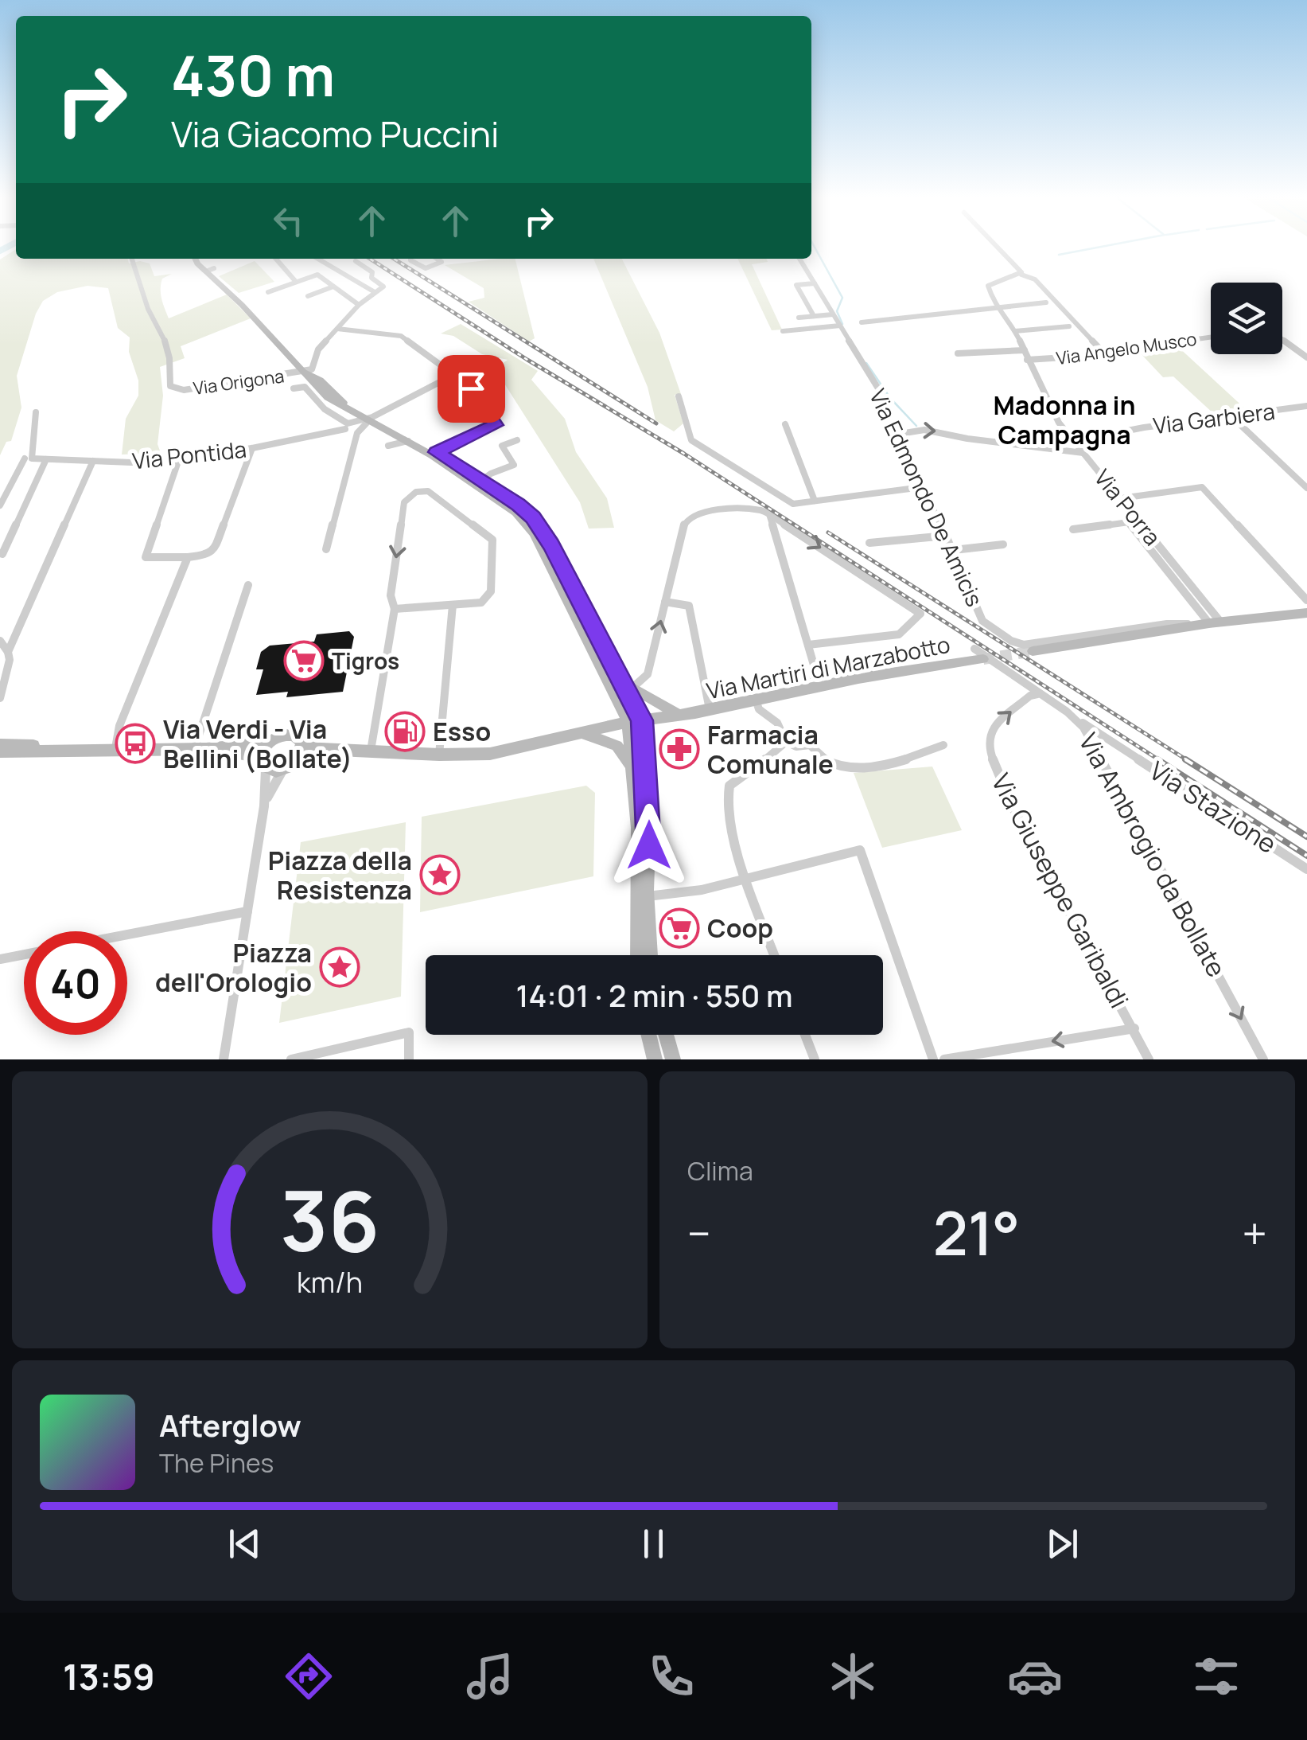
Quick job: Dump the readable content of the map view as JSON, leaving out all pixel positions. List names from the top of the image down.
{
  "streets": {
    "street": [
      "Via Angelo Musco",
      "Via Origona",
      "Via Garbiera",
      "Via Pontida",
      "Via Edmondo De Amicis",
      "Via Porra",
      "Via Martiri di Marzabotto",
      "Via Stazione",
      "Via Ambrogio da Bollate",
      "Via Giuseppe Garibaldi"
    ]
  },
  "crossings": [
    ["Via Angelo Musco", "Via Porra"],
    ["Via Garbiera", "Via Porra"],
    ["Via Martiri di Marzabotto", "Via Ambrogio da Bollate"],
    ["Via Stazione", "Via Ambrogio da Bollate"],
    ["Via Ambrogio da Bollate", "Via Giuseppe Garibaldi"]
  ],
  "one_way": ["Via Ambrogio da Bollate", "Via Giuseppe Garibaldi"],
  "districts": ["Madonna in Campagna"],
  "places": {
    "supermarket": ["Tigros", "Coop"],
    "fuel station": ["Esso"],
    "bus stop": ["Via Verdi - Via Bellini (Bollate)"],
    "pharmacy": ["Farmacia Comunale"],
    "place": ["Piazza della Resistenza", "Piazza dell'Orologio"]
  },
  "page": {
    "turn": ["430 m", "Via Giacomo Puccini"],
    "limit": "40",
    "trip": "14:01 · 2 min · 550 m",
    "tile": "Clima",
    "heat": ["−", "21°", "+"],
    "song": ["Afterglow", "The Pines"],
    "tabs": "13:59",
    "gauge": ["36", "km/h"]
  }
}
